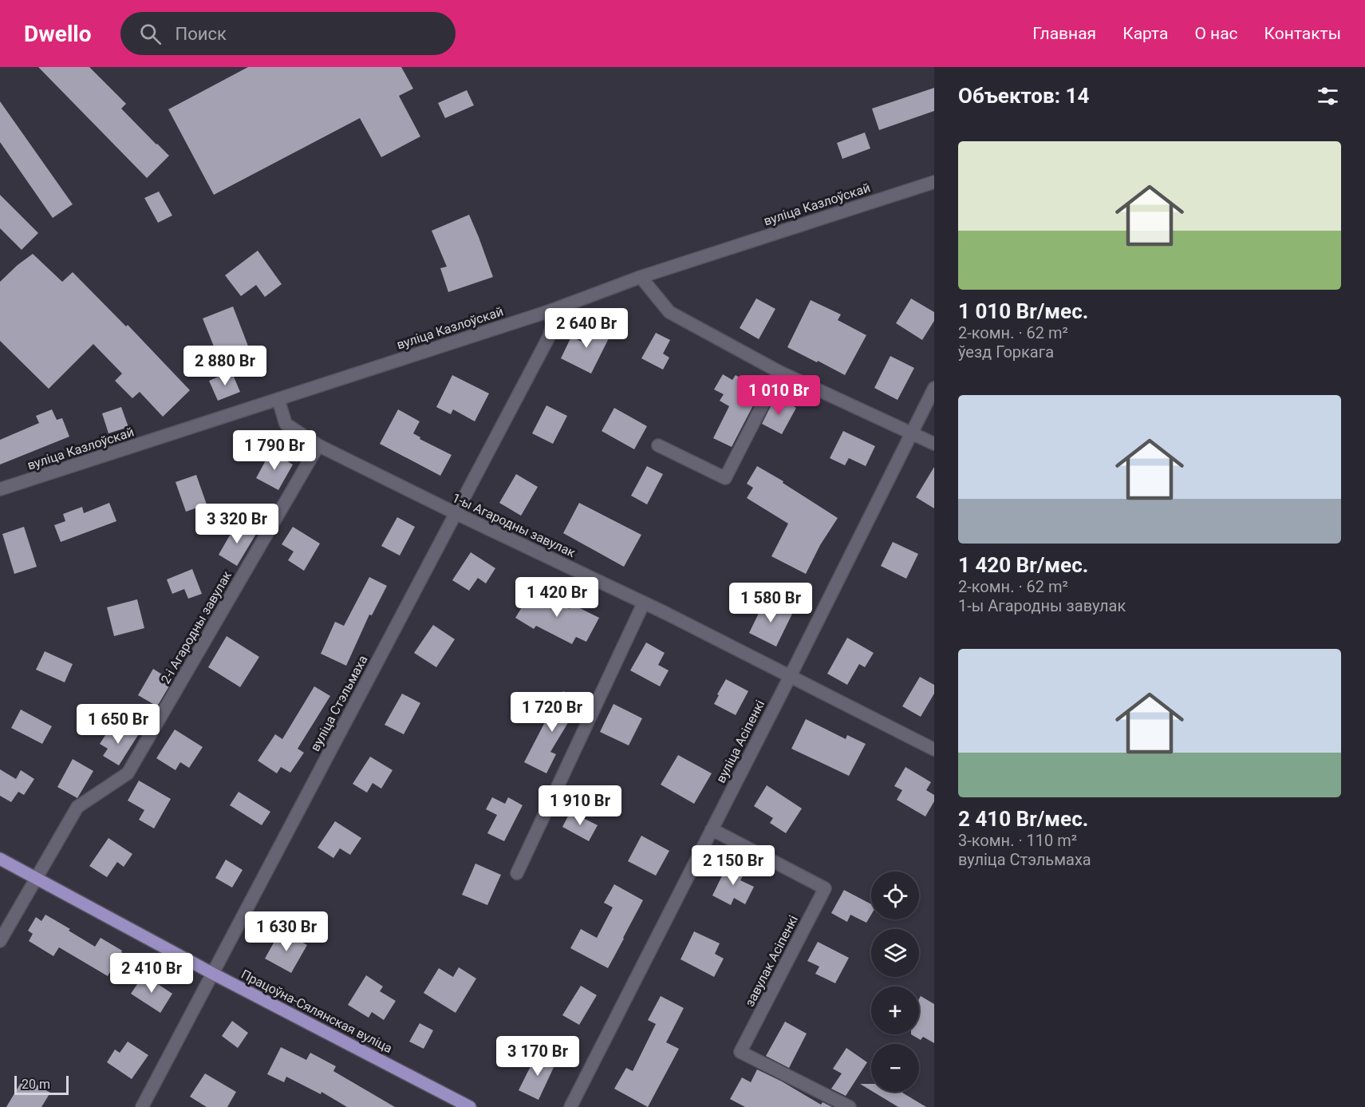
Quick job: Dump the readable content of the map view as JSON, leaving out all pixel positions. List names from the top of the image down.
{
  "streets": {
    "main road": ["Працоўна-Сялянская вуліца"],
    "street": [
      "вуліца Казлоўскай",
      "1-ы Агародны завулак",
      "2-і Агародны завулак",
      "вуліца Стэльмаха",
      "вуліца Асіпенкі",
      "завулак Асіпенкі"
    ]
  },
  "crossings": [
    ["вуліца Казлоўскай", "1-ы Агародны завулак"],
    ["вуліца Казлоўскай", "вуліца Стэльмаха"],
    ["1-ы Агародны завулак", "2-і Агародны завулак"],
    ["1-ы Агародны завулак", "вуліца Стэльмаха"],
    ["1-ы Агародны завулак", "вуліца Асіпенкі"],
    ["2-і Агародны завулак", "Працоўна-Сялянская вуліца"],
    ["вуліца Стэльмаха", "Працоўна-Сялянская вуліца"],
    ["вуліца Асіпенкі", "завулак Асіпенкі"]
  ],
  "scale_bar": "20 m",
  "page": {
    "header": "Dwello",
    "search": "Поиск",
    "nav": [
      "Главная",
      "Карта",
      "О нас",
      "Контакты"
    ],
    "heading": "Объектов: 14",
    "list": [
      {
        "name": "1 010 Br/мес.",
        "note": "2-комн. · 62 m² · ўезд Горкага"
      },
      {
        "name": "1 420 Br/мес.",
        "note": "2-комн. · 62 m² · 1-ы Агародны завулак"
      },
      {
        "name": "2 410 Br/мес.",
        "note": "3-комн. · 110 m² · вуліца Стэльмаха"
      }
    ],
    "price": [
      "2 640 Br",
      "2 880 Br",
      "1 010 Br",
      "1 790 Br",
      "3 320 Br",
      "1 420 Br",
      "1 580 Br",
      "1 720 Br",
      "1 650 Br",
      "1 910 Br",
      "2 150 Br",
      "1 630 Br",
      "2 410 Br",
      "3 170 Br"
    ],
    "map_buttons": ["+", "−"],
    "scale": "20 m"
  }
}
